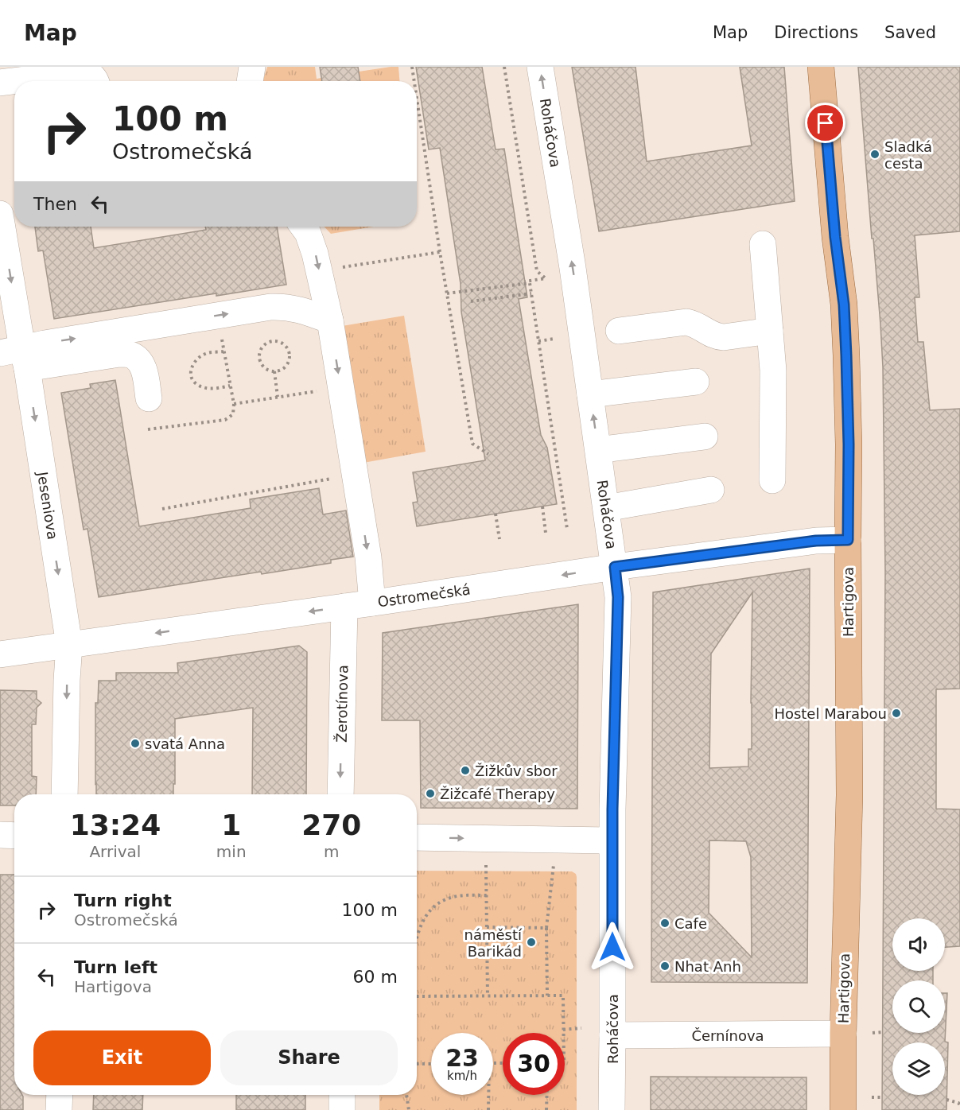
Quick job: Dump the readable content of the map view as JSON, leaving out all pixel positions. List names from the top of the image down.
{
  "streets": {
    "main road": ["Hartigova"],
    "street": [
      "Roháčova",
      "Jeseniova",
      "Ostromečská",
      "Žerotínova",
      "Černínova"
    ]
  },
  "crossings": [
    ["Roháčova", "Ostromečská"],
    ["Roháčova", "Černínova"],
    ["Jeseniova", "Ostromečská"],
    ["Ostromečská", "Hartigova"],
    ["Ostromečská", "Žerotínova"],
    ["Hartigova", "Černínova"]
  ],
  "one_way": ["Jeseniova", "Ostromečská", "Žerotínova"],
  "places": [
    "Sladká cesta",
    "Hostel Marabou",
    "svatá Anna",
    "Žižkův sbor",
    "Žižcafé Therapy",
    "Cafe",
    "náměstí Barikád",
    "Nhat Anh"
  ],
  "page": {
    "header": "Map",
    "nav": ["Map", "Directions", "Saved"],
    "turn": ["100 m", "Ostromečská"],
    "then": "Then",
    "eta": [
      "13:24",
      "Arrival",
      "1",
      "min",
      "270",
      "m"
    ],
    "list": [
      {
        "name": "Turn right",
        "note": "Ostromečská",
        "value": "100 m"
      },
      {
        "name": "Turn left",
        "note": "Hartigova",
        "value": "60 m"
      }
    ],
    "buttons": ["Exit", "Share"],
    "speed": "23 km/h",
    "limit": "30"
  }
}
